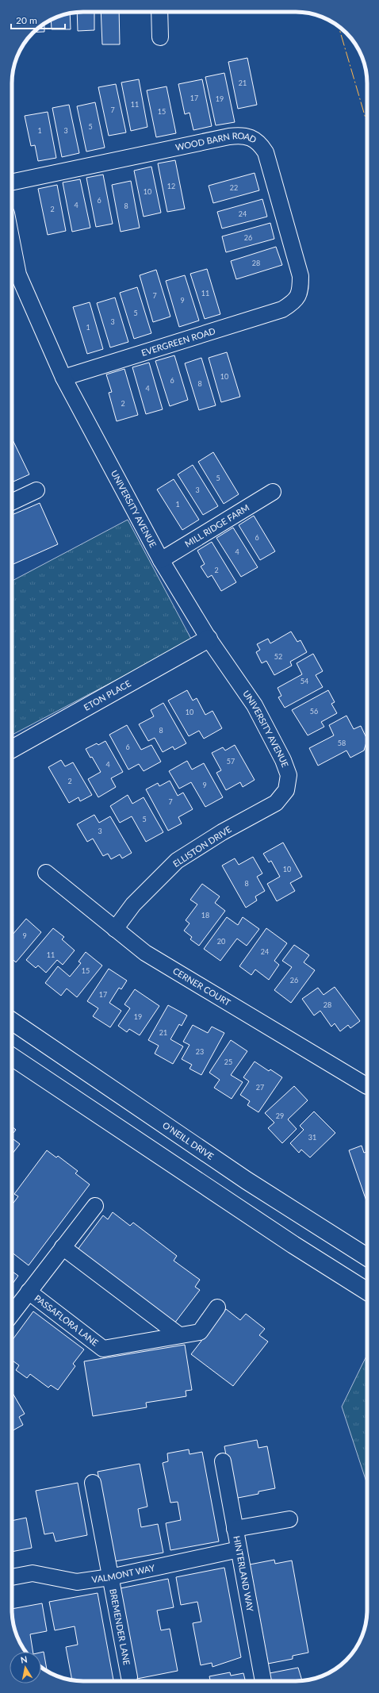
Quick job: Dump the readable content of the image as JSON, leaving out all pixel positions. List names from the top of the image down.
{
  "streets": {
    "main road": ["ETON PLACE", "O'NEILL DRIVE"],
    "street": [
      "WOOD BARN ROAD",
      "EVERGREEN ROAD",
      "UNIVERSITY AVENUE",
      "MILL RIDGE FARM",
      "ELLISTON DRIVE",
      "CERNER COURT",
      "PASSAFLORA LANE",
      "VALMONT WAY",
      "HINTERLAND WAY",
      "BREMENDER LANE"
    ]
  },
  "crossings": [
    ["WOOD BARN ROAD", "EVERGREEN ROAD"],
    ["EVERGREEN ROAD", "UNIVERSITY AVENUE"],
    ["UNIVERSITY AVENUE", "MILL RIDGE FARM"],
    ["UNIVERSITY AVENUE", "ETON PLACE"],
    ["UNIVERSITY AVENUE", "ELLISTON DRIVE"],
    ["ELLISTON DRIVE", "CERNER COURT"],
    ["VALMONT WAY", "HINTERLAND WAY"],
    ["VALMONT WAY", "BREMENDER LANE"]
  ],
  "house_numbers": [
    "21",
    "17",
    "19",
    "11",
    "7",
    "15",
    "5",
    "1",
    "3",
    "12",
    "22",
    "10",
    "6",
    "4",
    "8",
    "2",
    "24",
    "26",
    "28",
    "11",
    "7",
    "9",
    "5",
    "3",
    "1",
    "10",
    "6",
    "8",
    "4",
    "2",
    "5",
    "3",
    "1",
    "6",
    "4",
    "2",
    "52",
    "54",
    "56",
    "10",
    "8",
    "58",
    "6",
    "57",
    "4",
    "2",
    "9",
    "7",
    "5",
    "3",
    "10",
    "8",
    "18",
    "9",
    "20",
    "24",
    "11",
    "15",
    "26",
    "17",
    "28",
    "19",
    "21",
    "23",
    "25",
    "27",
    "29",
    "31"
  ],
  "scale_bar": "20 m",
  "north": "top"
}
